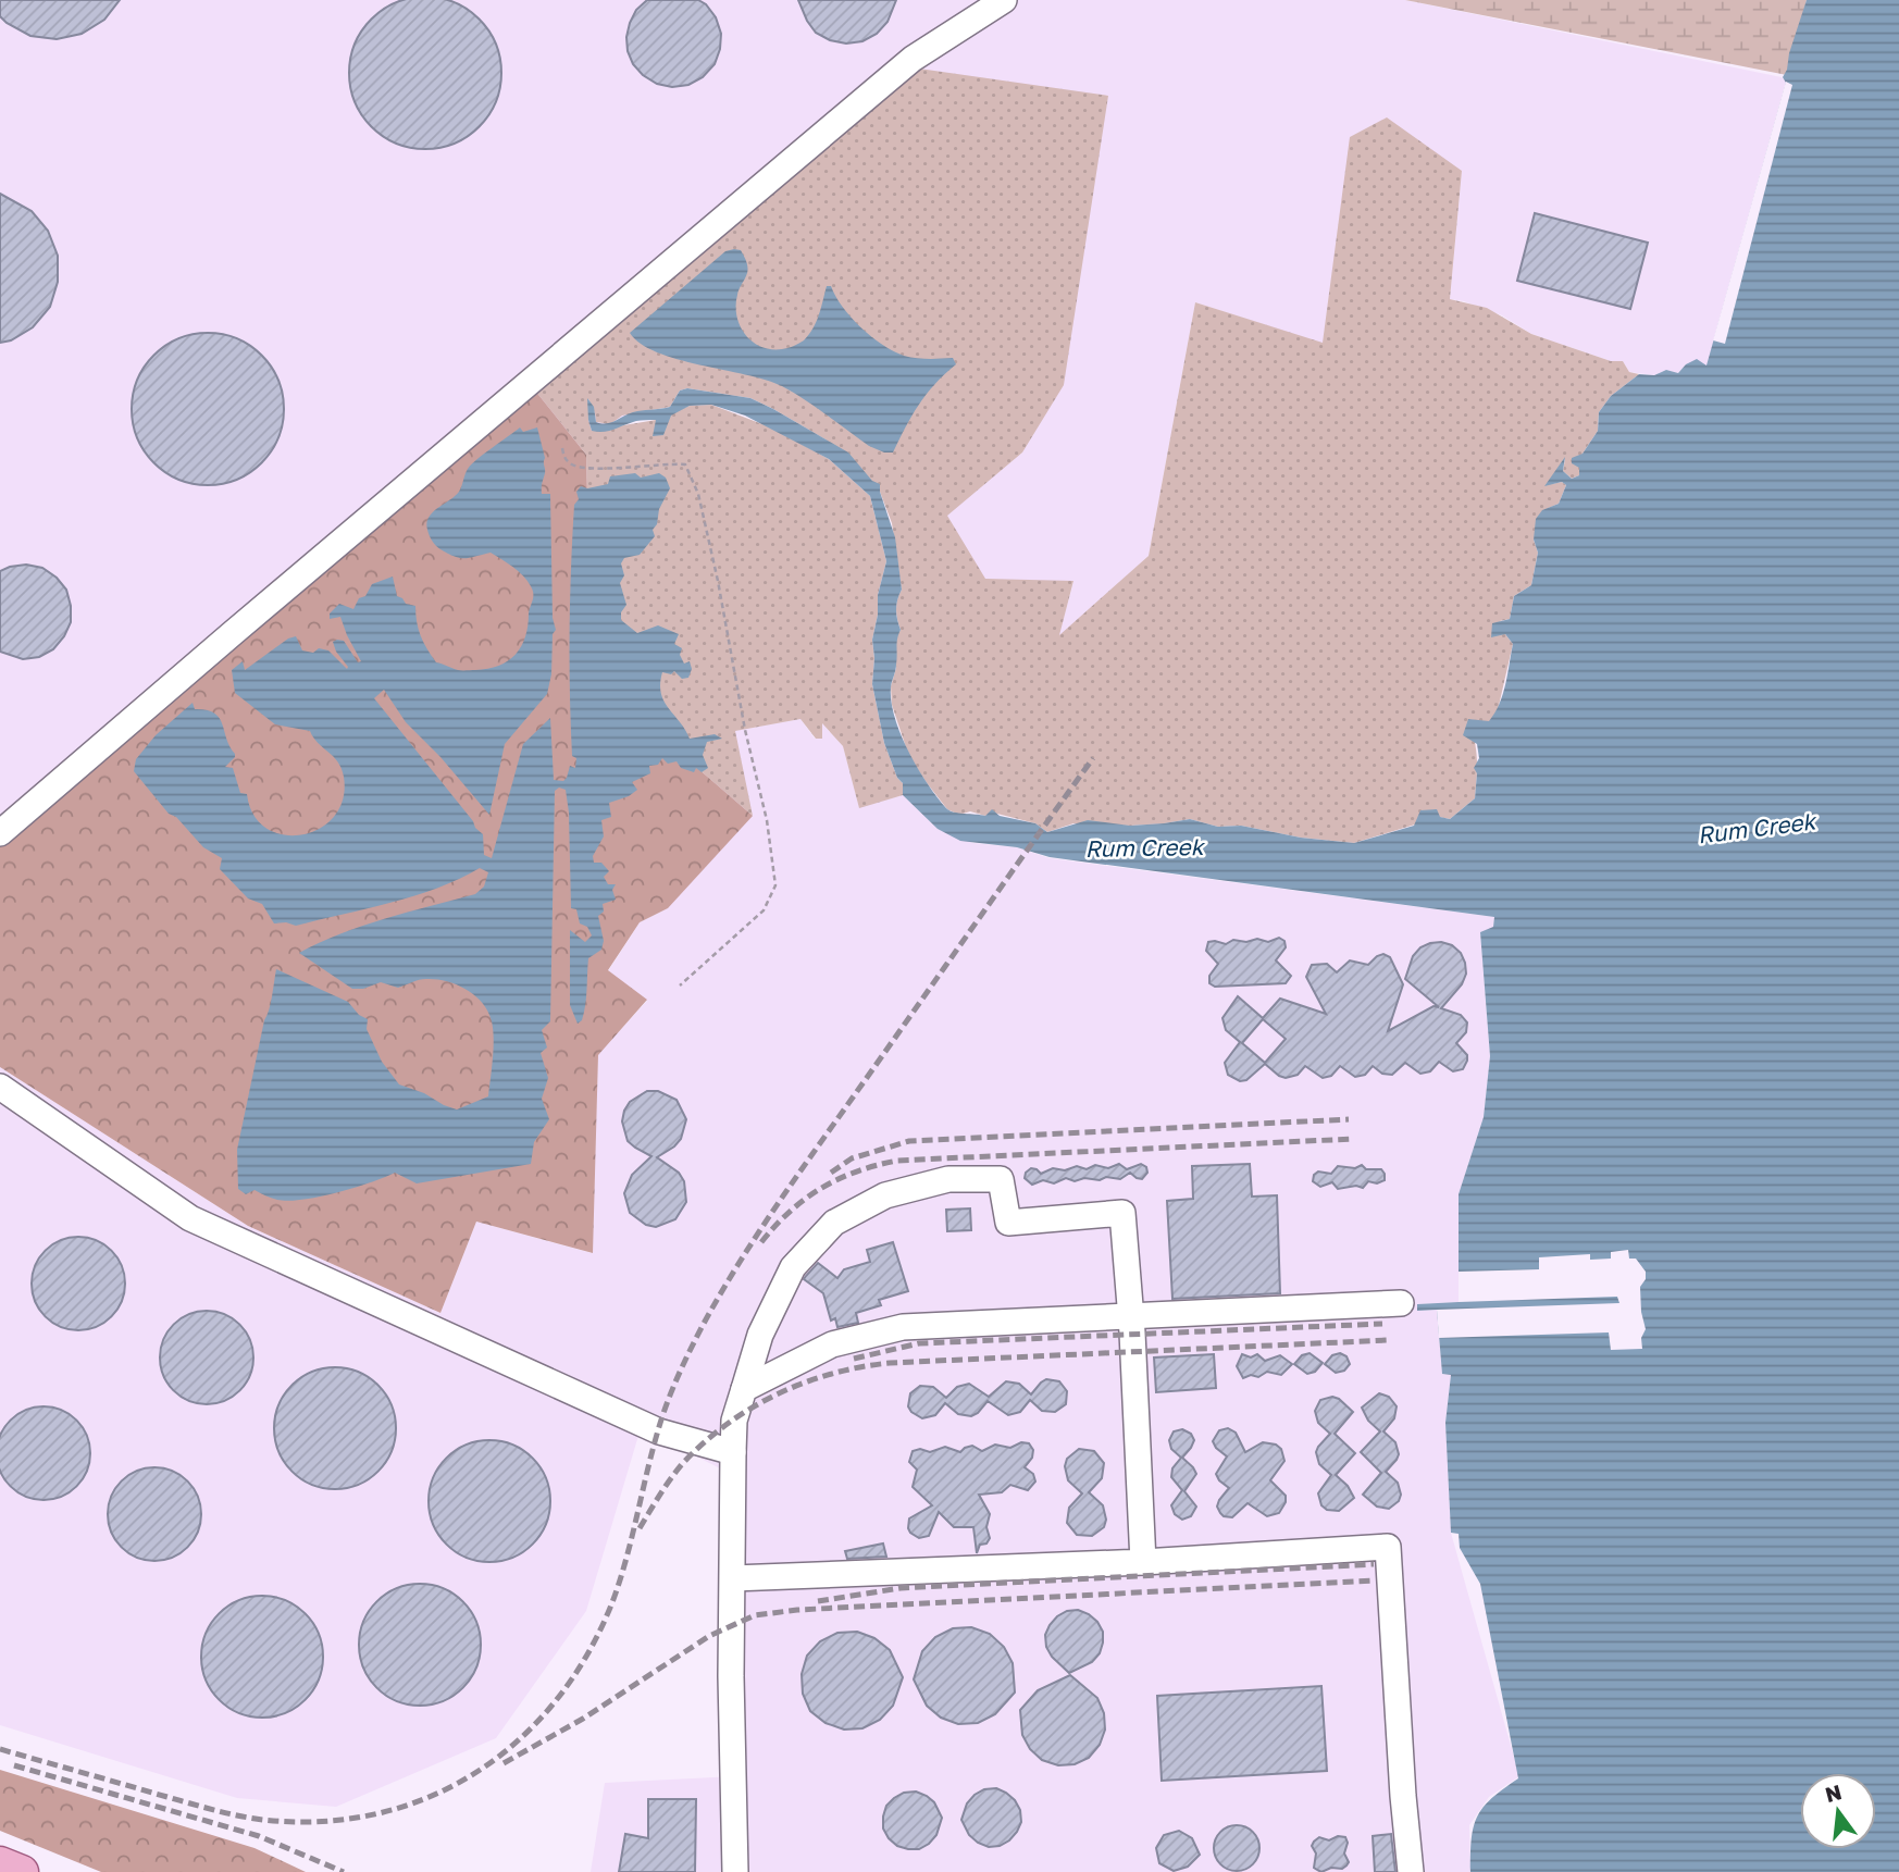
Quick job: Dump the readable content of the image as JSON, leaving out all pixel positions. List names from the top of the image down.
{
  "water": ["Rum Creek"],
  "north": "top"
}
